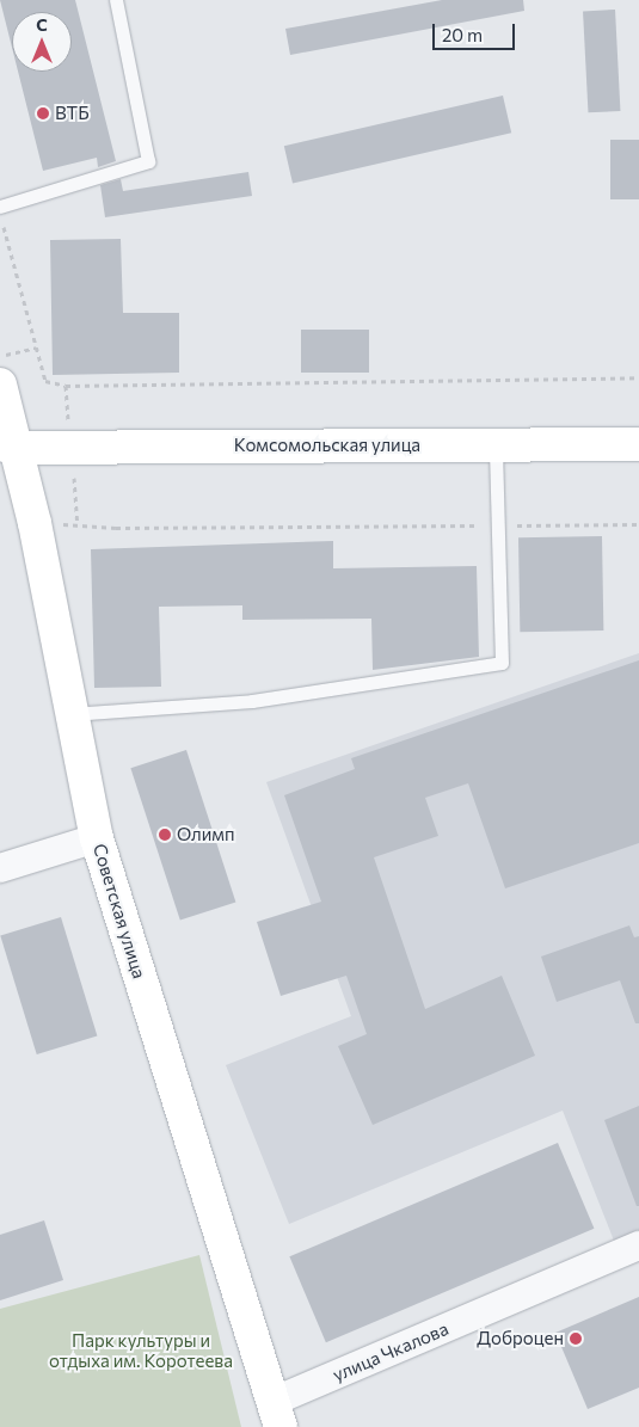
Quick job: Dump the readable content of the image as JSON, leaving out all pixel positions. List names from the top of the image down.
{
  "streets": {
    "main road": ["Комсомольская улица", "Советская улица"],
    "street": ["улица Чкалова"]
  },
  "crossings": [
    ["Комсомольская улица", "Советская улица"],
    ["Советская улица", "улица Чкалова"]
  ],
  "parks": ["Парк культуры и отдыха им. Коротеева"],
  "places": ["ВТБ", "Олимп", "Доброцен"],
  "scale_bar": "20 m",
  "north": "top"
}
